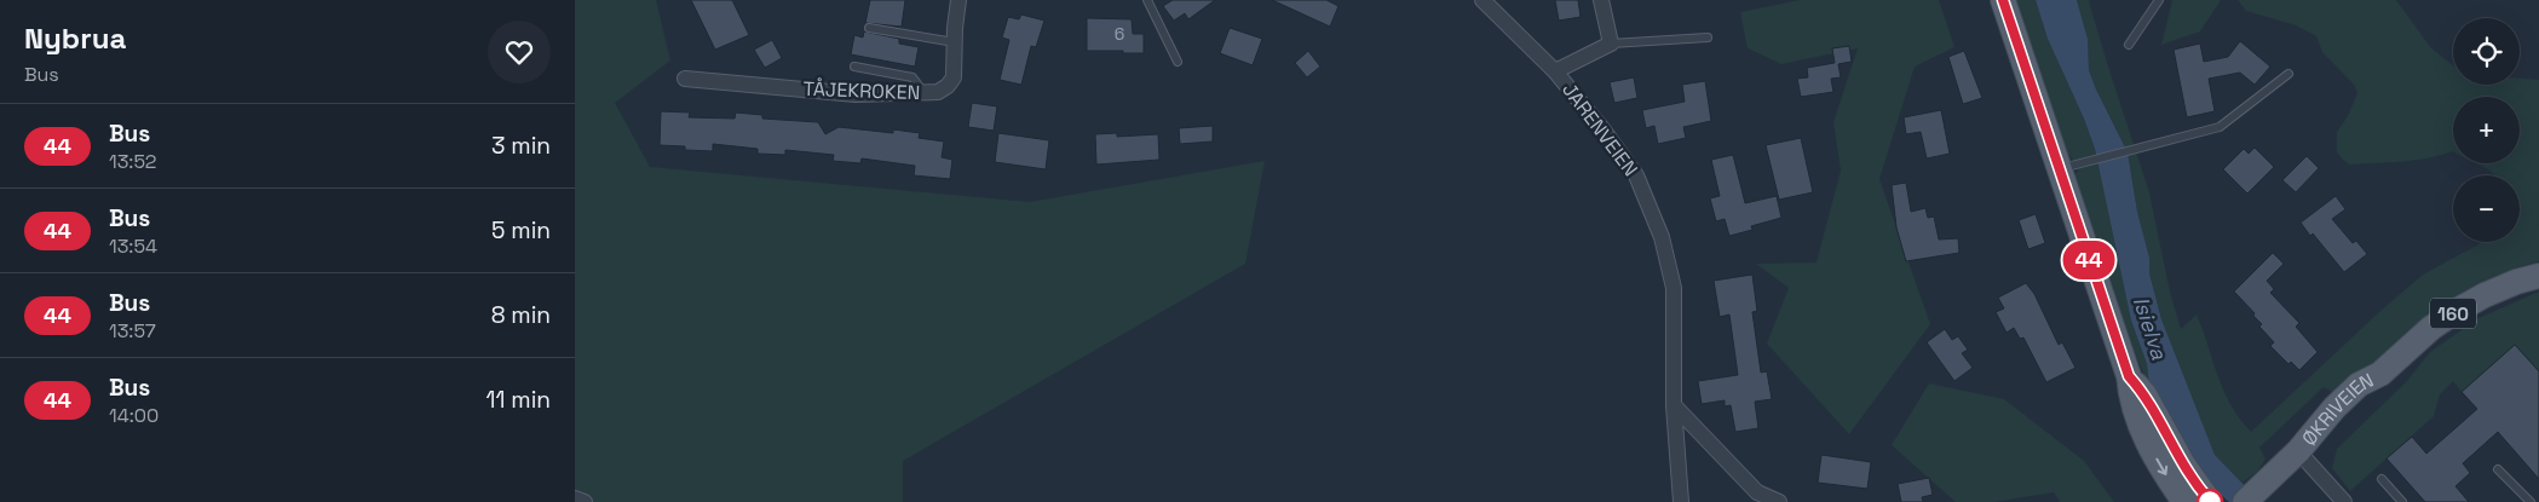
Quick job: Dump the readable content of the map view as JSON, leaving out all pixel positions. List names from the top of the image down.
{
  "streets": {
    "main road": ["160", "ØKRIVEIEN"],
    "street": ["TÅJEKROKEN", "JARENVEIEN"]
  },
  "water": ["Isielva"],
  "lines": ["bus line 44"],
  "house_numbers": ["6"],
  "page": {
    "heading": ["Nybrua", "Bus"],
    "on_map": "44",
    "map_buttons": ["+", "−"],
    "list": [
      {
        "mark": "44",
        "name": "Bus",
        "note": "13:52",
        "value": "3 min"
      },
      {
        "mark": "44",
        "name": "Bus",
        "note": "13:54",
        "value": "5 min"
      },
      {
        "mark": "44",
        "name": "Bus",
        "note": "13:57",
        "value": "8 min"
      },
      {
        "mark": "44",
        "name": "Bus",
        "note": "14:00",
        "value": "11 min"
      }
    ]
  }
}
